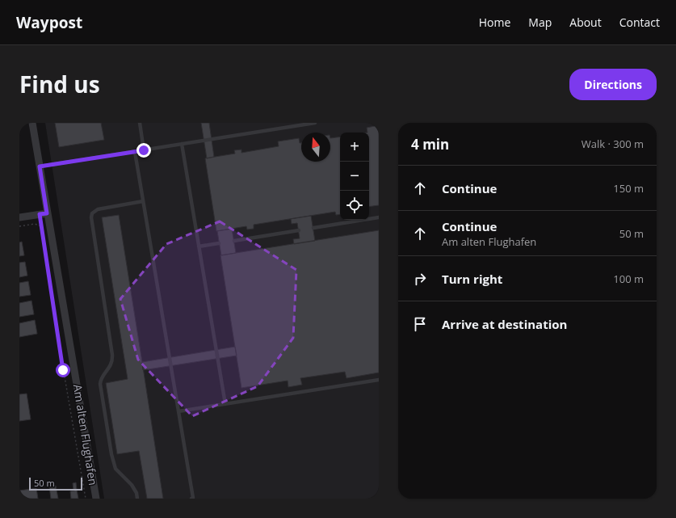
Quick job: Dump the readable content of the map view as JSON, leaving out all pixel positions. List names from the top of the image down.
{
  "streets": {
    "street": ["Am alten Flughafen"]
  },
  "scale_bar": "50 m",
  "north": "top",
  "page": {
    "header": "Waypost",
    "nav": [
      "Home",
      "Map",
      "About",
      "Contact"
    ],
    "title": "Find us",
    "buttons": "Directions",
    "heading": ["4 min", "Walk · 300 m"],
    "map_buttons": ["+", "−"],
    "list": [
      ["Continue", "150 m"],
      ["Continue", "Am alten Flughafen", "50 m"],
      ["Turn right", "100 m"],
      "Arrive at destination"
    ],
    "scale": "50 m"
  }
}
